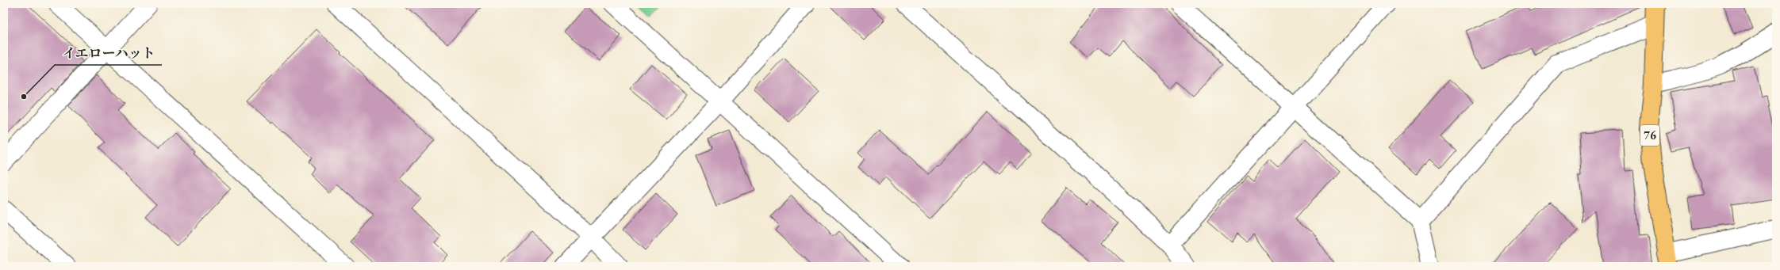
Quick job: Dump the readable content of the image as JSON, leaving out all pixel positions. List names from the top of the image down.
{
  "streets": {
    "main road": ["76"]
  },
  "places": ["イエローハット"]
}
